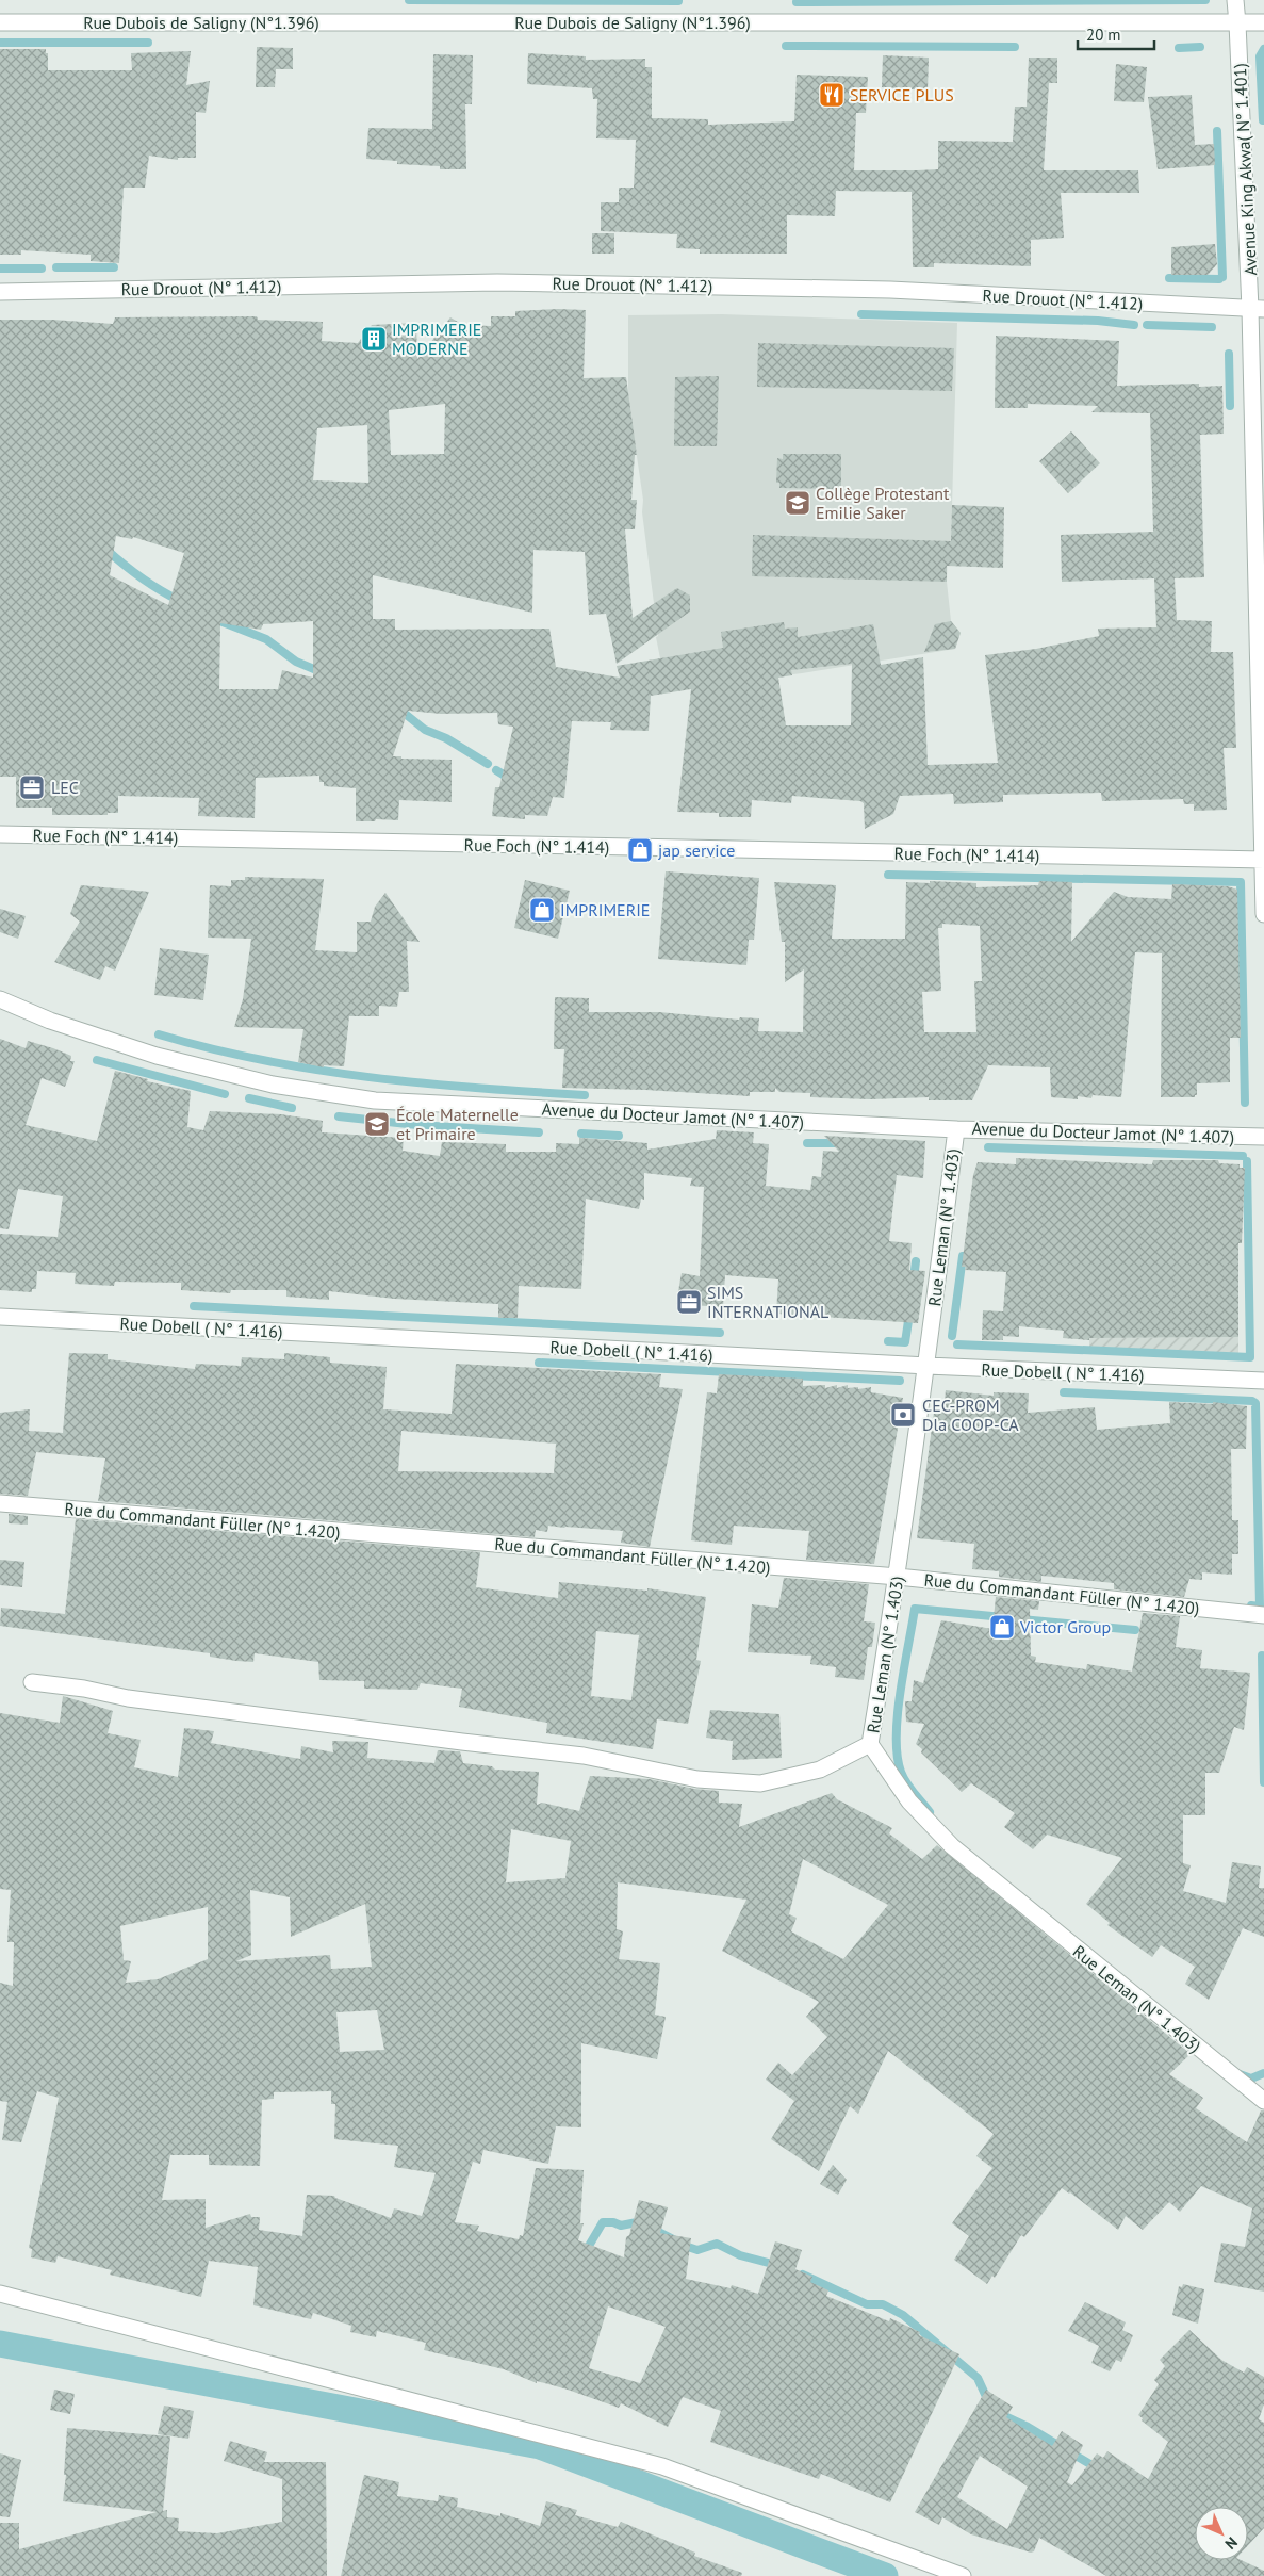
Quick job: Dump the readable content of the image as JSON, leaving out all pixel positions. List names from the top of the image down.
{
  "streets": {
    "street": [
      "Rue Dubois de Saligny (N°1.396)",
      "Avenue King Akwa( N° 1.401)",
      "Rue Drouot (N° 1.412)",
      "Rue Foch (N° 1.414)",
      "Avenue du Docteur Jamot (N° 1.407)",
      "Rue Leman (N° 1.403)",
      "Rue Dobell ( N° 1.416)",
      "Rue du Commandant Füller (N° 1.420)"
    ]
  },
  "crossings": [
    ["Rue Dubois de Saligny (N°1.396)", "Avenue King Akwa( N° 1.401)"],
    ["Avenue King Akwa( N° 1.401)", "Rue Drouot (N° 1.412)"],
    ["Avenue King Akwa( N° 1.401)", "Rue Foch (N° 1.414)"],
    ["Avenue du Docteur Jamot (N° 1.407)", "Rue Leman (N° 1.403)"],
    ["Rue Leman (N° 1.403)", "Rue Dobell ( N° 1.416)"],
    ["Rue Leman (N° 1.403)", "Rue du Commandant Füller (N° 1.420)"]
  ],
  "places": {
    "restaurant": ["SERVICE PLUS"],
    "building": ["IMPRIMERIE MODERNE"],
    "school or university": ["Collège Protestant Emilie Saker", "École Maternelle et Primaire"],
    "office": ["LEC", "SIMS INTERNATIONAL"],
    "shop": ["jap service", "IMPRIMERIE", "Victor Group"],
    "bank": ["CEC-PROM Dla COOP-CA"]
  },
  "scale_bar": "20 m",
  "north": "bottom right"
}
